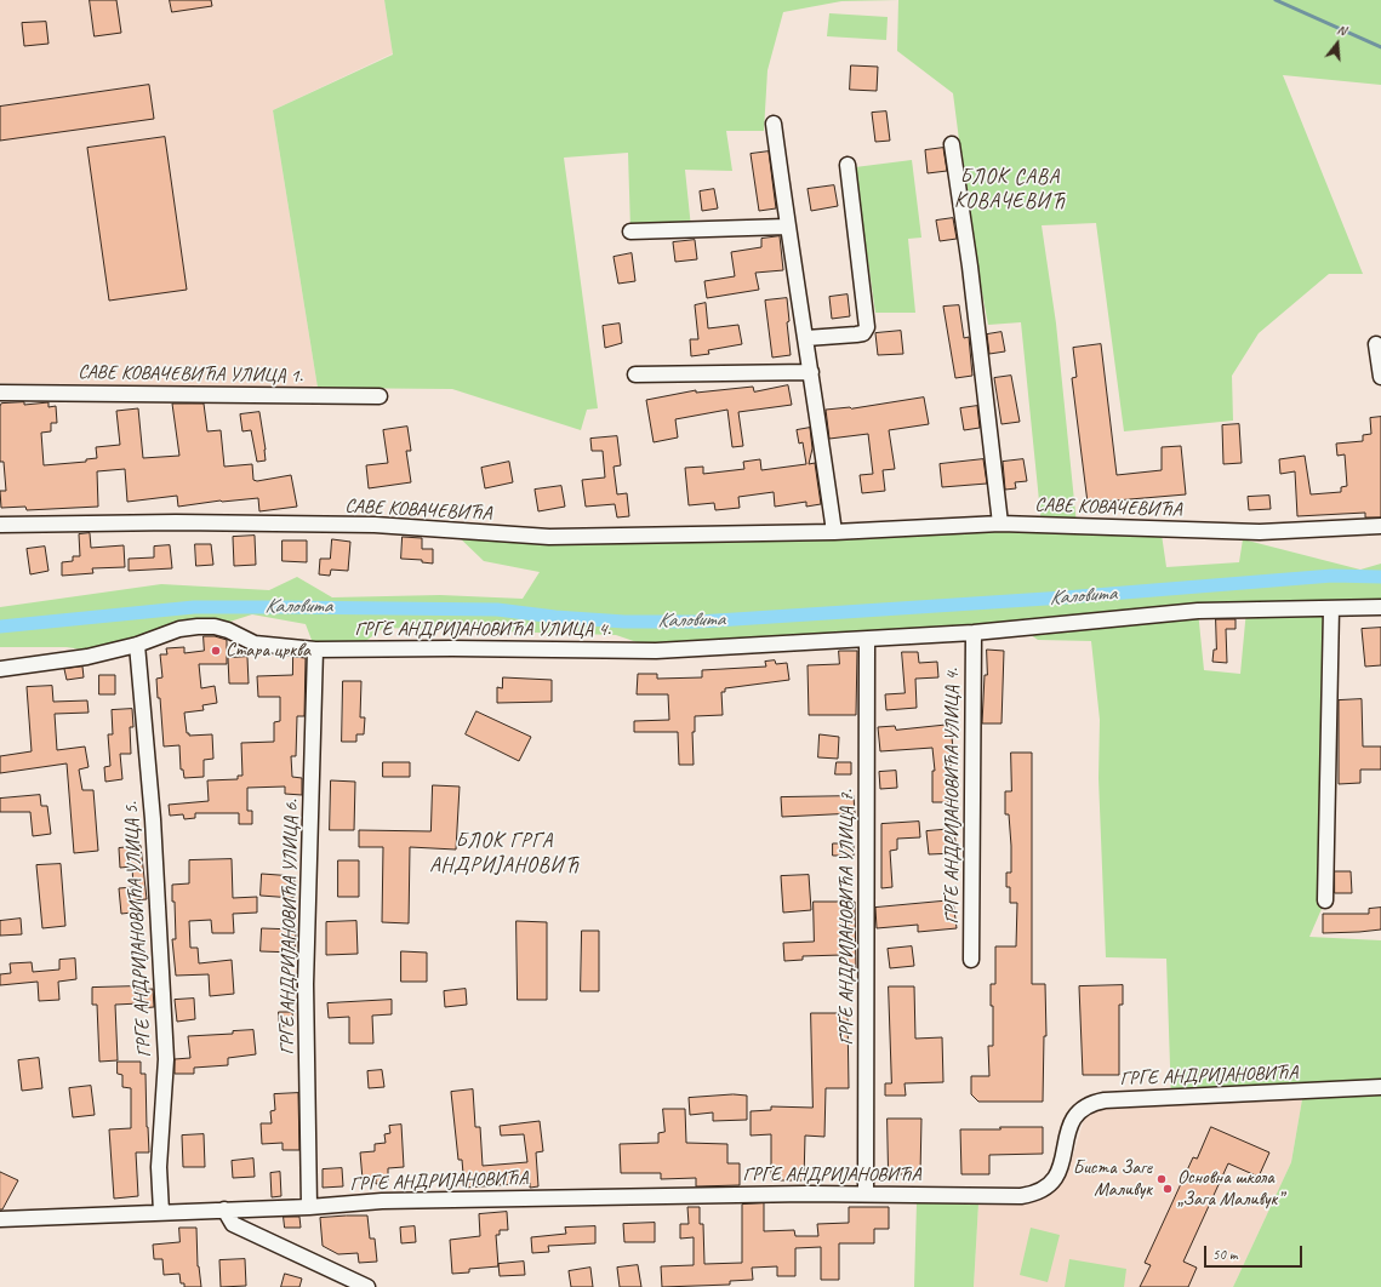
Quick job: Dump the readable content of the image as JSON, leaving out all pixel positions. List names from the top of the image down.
{
  "streets": {
    "street": [
      "САВЕ КОВАЧЕВИЋА УЛИЦА 1.",
      "САВЕ КОВАЧЕВИЋА",
      "ГРГЕ АНДРИЈАНОВИЋА УЛИЦА 4.",
      "ГРГЕ АНДРИЈАНОВИЋА УЛИЦА 7.",
      "ГРГЕ АНДРИЈАНОВИЋА УЛИЦА 6.",
      "ГРГЕ АНДРИЈАНОВИЋА УЛИЦА 5.",
      "ГРГЕ АНДРИЈАНОВИЋА"
    ]
  },
  "crossings": [
    ["ГРГЕ АНДРИЈАНОВИЋА УЛИЦА 4.", "ГРГЕ АНДРИЈАНОВИЋА УЛИЦА 7."],
    ["ГРГЕ АНДРИЈАНОВИЋА УЛИЦА 4.", "ГРГЕ АНДРИЈАНОВИЋА УЛИЦА 6."],
    ["ГРГЕ АНДРИЈАНОВИЋА УЛИЦА 4.", "ГРГЕ АНДРИЈАНОВИЋА УЛИЦА 5."],
    ["ГРГЕ АНДРИЈАНОВИЋА УЛИЦА 7.", "ГРГЕ АНДРИЈАНОВИЋА"],
    ["ГРГЕ АНДРИЈАНОВИЋА УЛИЦА 6.", "ГРГЕ АНДРИЈАНОВИЋА"],
    ["ГРГЕ АНДРИЈАНОВИЋА УЛИЦА 5.", "ГРГЕ АНДРИЈАНОВИЋА"]
  ],
  "districts": ["БЛОК САВА КОВАЧЕВИЋ", "БЛОК ГРГА АНДРИЈАНОВИЋ"],
  "water": ["Каловита"],
  "places": ["Стара црква", "Биста Заге Маливук", "Основна школа „Зага Маливук”"],
  "scale_bar": "50 m",
  "north": "top"
}
